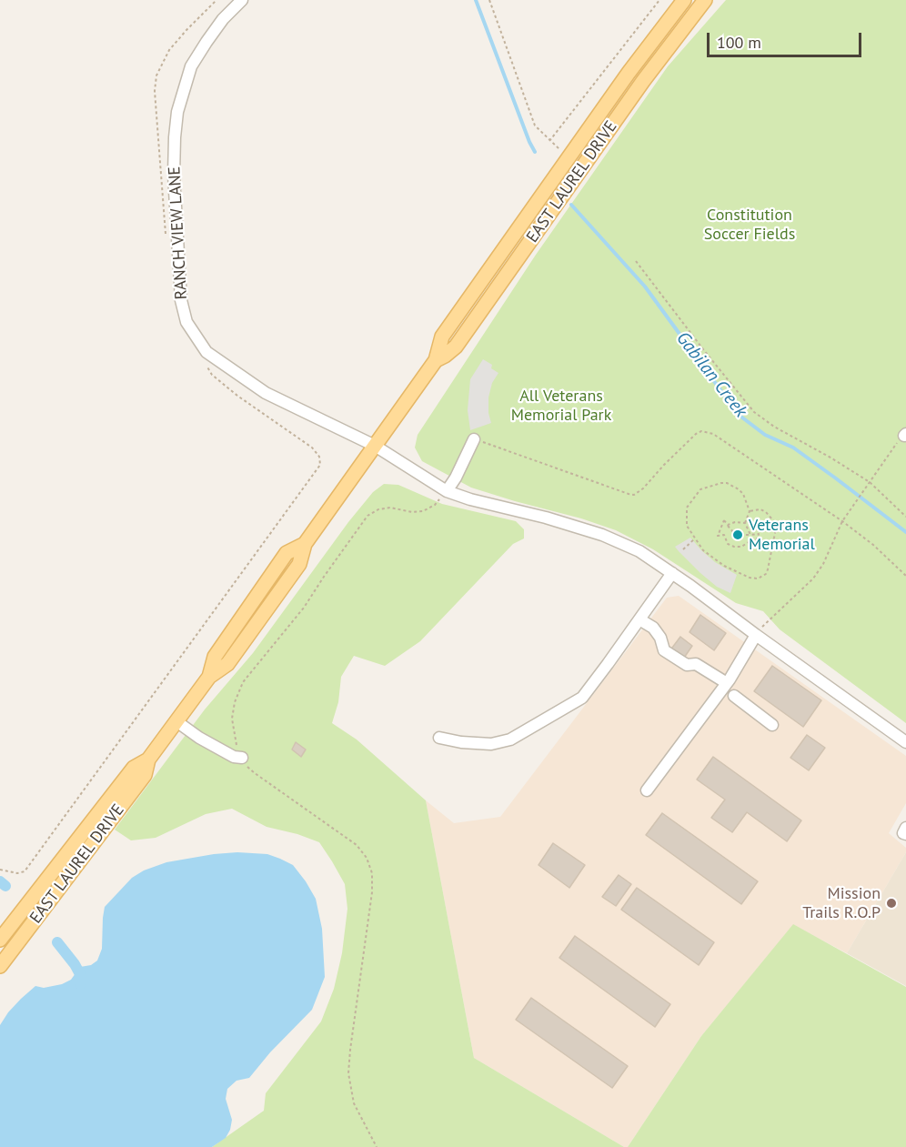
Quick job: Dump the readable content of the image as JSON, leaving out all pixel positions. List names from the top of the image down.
{
  "streets": {
    "main road": ["EAST LAUREL DRIVE"],
    "street": ["RANCH VIEW LANE"]
  },
  "crossings": [
    ["EAST LAUREL DRIVE", "RANCH VIEW LANE"]
  ],
  "water": ["Gabilan Creek"],
  "parks": ["Constitution Soccer Fields", "All Veterans Memorial Park"],
  "places": ["Veterans Memorial", "Mission Trails R.O.P"],
  "scale_bar": "100 m"
}
